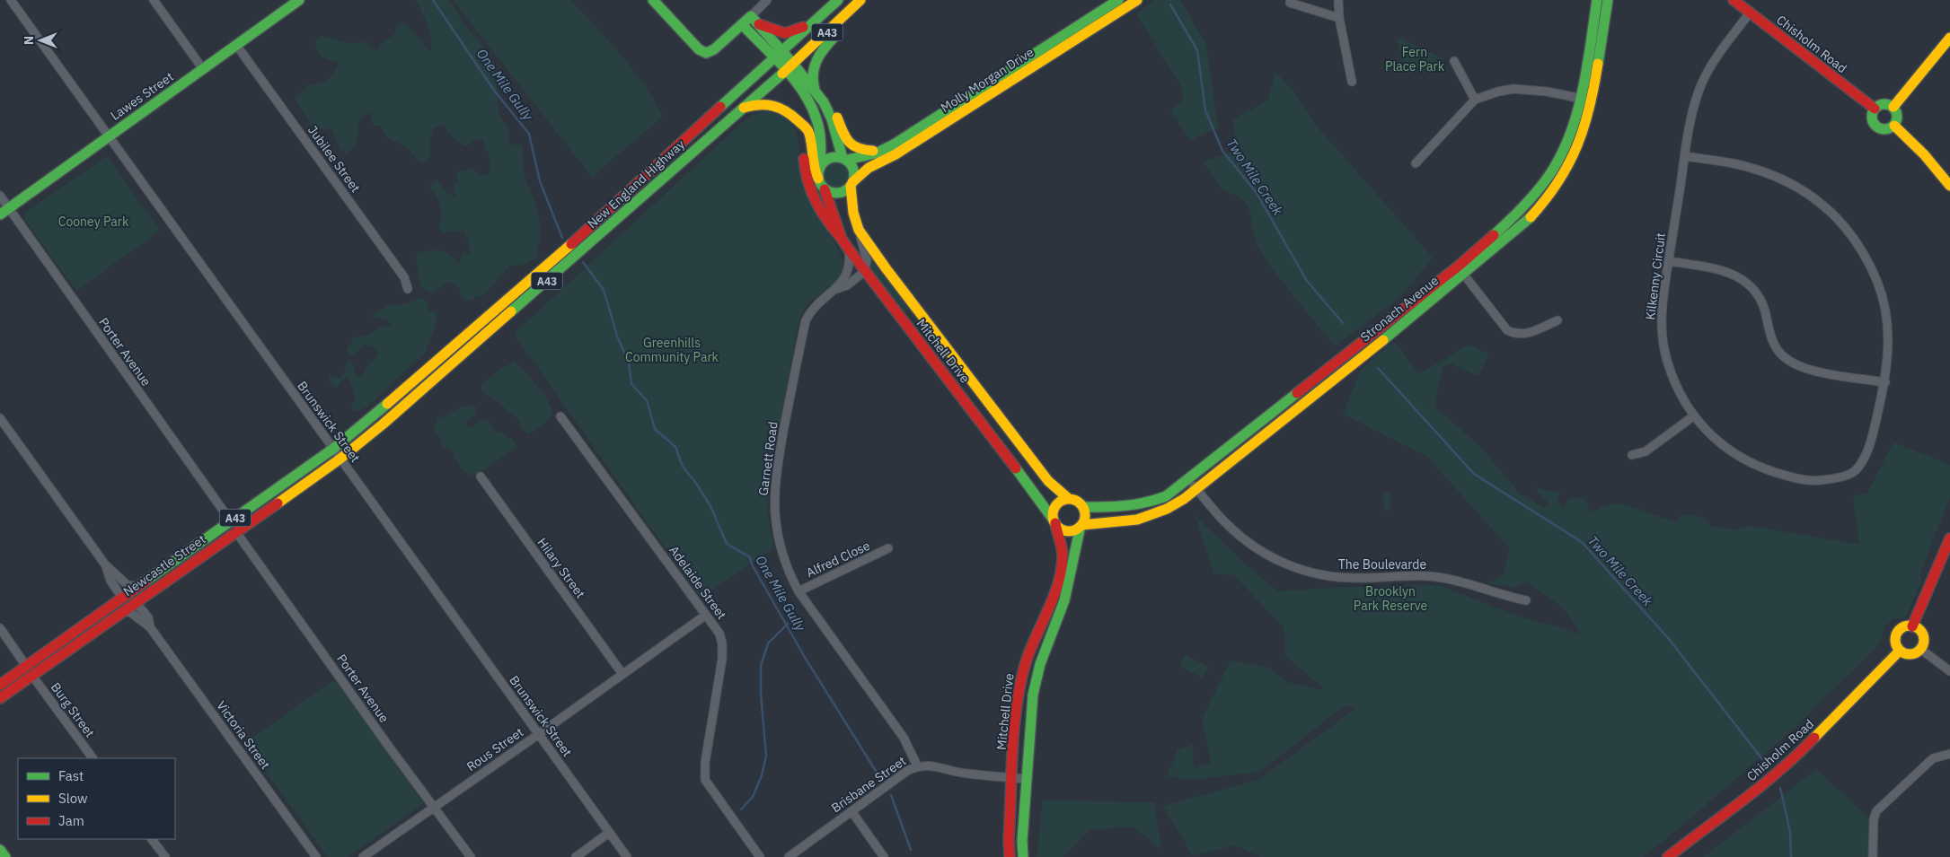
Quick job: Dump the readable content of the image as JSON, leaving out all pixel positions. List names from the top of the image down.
{
  "streets": {
    "main road": [
      "A43",
      "Chisholm Road",
      "Molly Morgan Drive",
      "Lawes Street",
      "New England Highway",
      "Stronach Avenue",
      "Mitchell Drive",
      "Newcastle Street"
    ],
    "street": [
      "Jubilee Street",
      "Kilkenny Circuit",
      "Porter Avenue",
      "Brunswick Street",
      "Garnett Road",
      "Alfred Close",
      "The Boulevarde",
      "Hilary Street",
      "Adelaide Street",
      "Burg Street",
      "Victoria Street",
      "Rous Street",
      "Brisbane Street"
    ]
  },
  "crossings": [
    ["Chisholm Road", "Kilkenny Circuit"],
    ["Molly Morgan Drive", "Mitchell Drive"],
    ["Lawes Street", "Jubilee Street"],
    ["Lawes Street", "Porter Avenue"],
    ["Lawes Street", "Brunswick Street"],
    ["New England Highway", "Newcastle Street"],
    ["Stronach Avenue", "Mitchell Drive"],
    ["Stronach Avenue", "The Boulevarde"],
    ["Mitchell Drive", "Garnett Road"],
    ["Mitchell Drive", "Brisbane Street"],
    ["Porter Avenue", "Newcastle Street"],
    ["Porter Avenue", "Rous Street"],
    ["Brunswick Street", "Newcastle Street"],
    ["Brunswick Street", "Rous Street"],
    ["Garnett Road", "Alfred Close"],
    ["Garnett Road", "Brisbane Street"],
    ["Newcastle Street", "Burg Street"],
    ["Newcastle Street", "Victoria Street"],
    ["Hilary Street", "Rous Street"],
    ["Adelaide Street", "Rous Street"]
  ],
  "water": ["One Mile Gully", "Two Mile Creek"],
  "parks": [
    "Fern Place Park",
    "Cooney Park",
    "Greenhills Community Park",
    "Brooklyn Park Reserve"
  ],
  "legend": ["Fast", "Slow", "Jam"],
  "north": "left"
}
